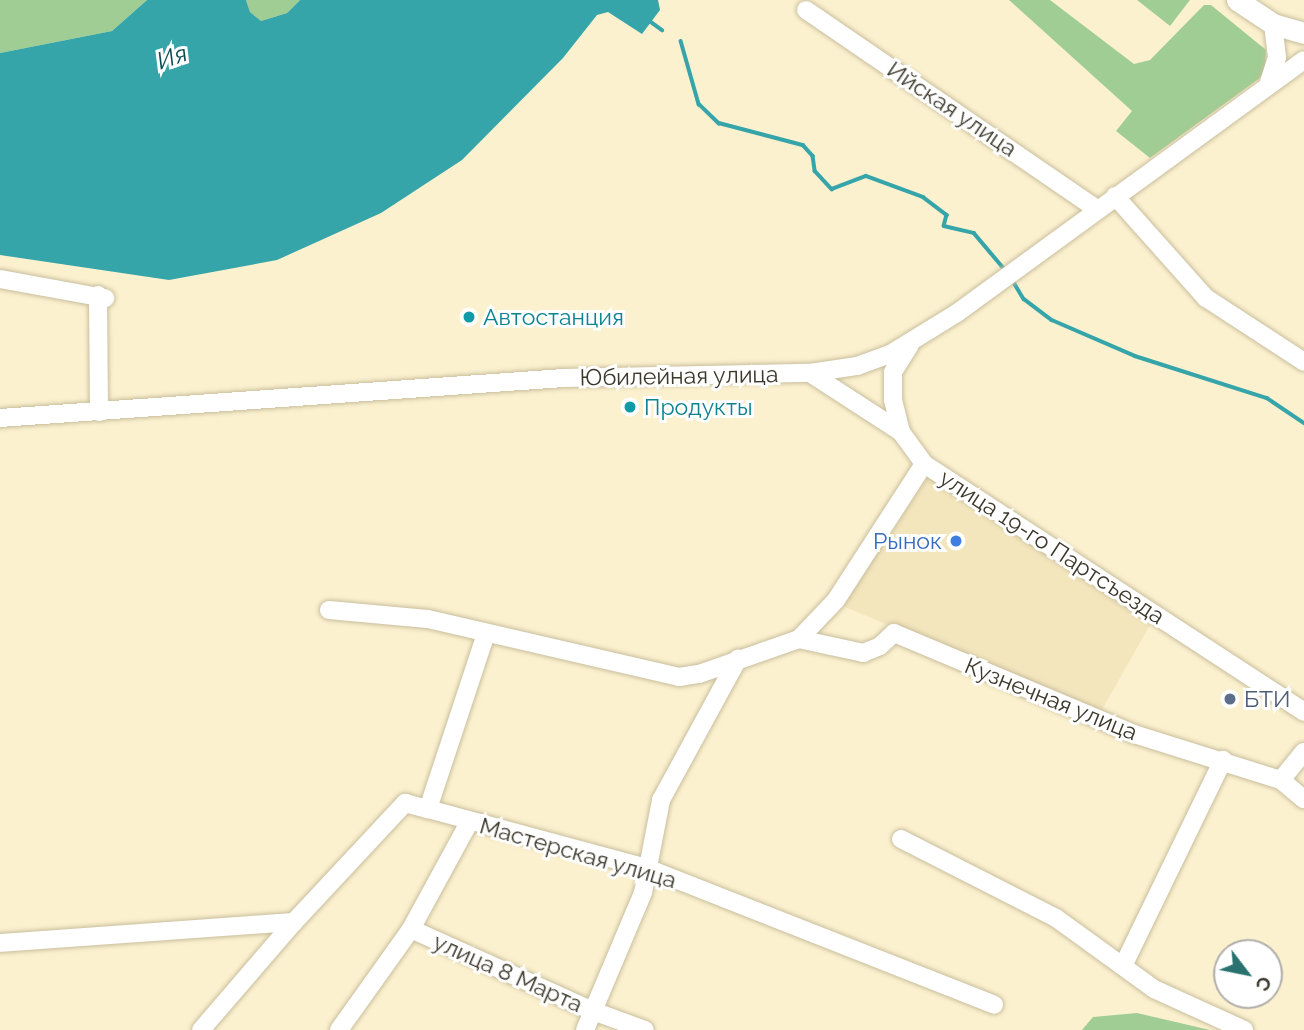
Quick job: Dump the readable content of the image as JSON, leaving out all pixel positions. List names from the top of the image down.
{
  "streets": {
    "street": [
      "Ийская улица",
      "Юбилейная улица",
      "улица 19-го Партсъезда",
      "Кузнечная улица",
      "Мастерская улица",
      "улица 8 Марта"
    ]
  },
  "crossings": [
    ["Ийская улица", "Юбилейная улица"],
    ["Юбилейная улица", "улица 19-го Партсъезда"],
    ["Мастерская улица", "улица 8 Марта"]
  ],
  "water": ["Ия"],
  "places": [
    "Автостанция",
    "Продукты",
    "Рынок",
    "БТИ"
  ],
  "north": "bottom right"
}
